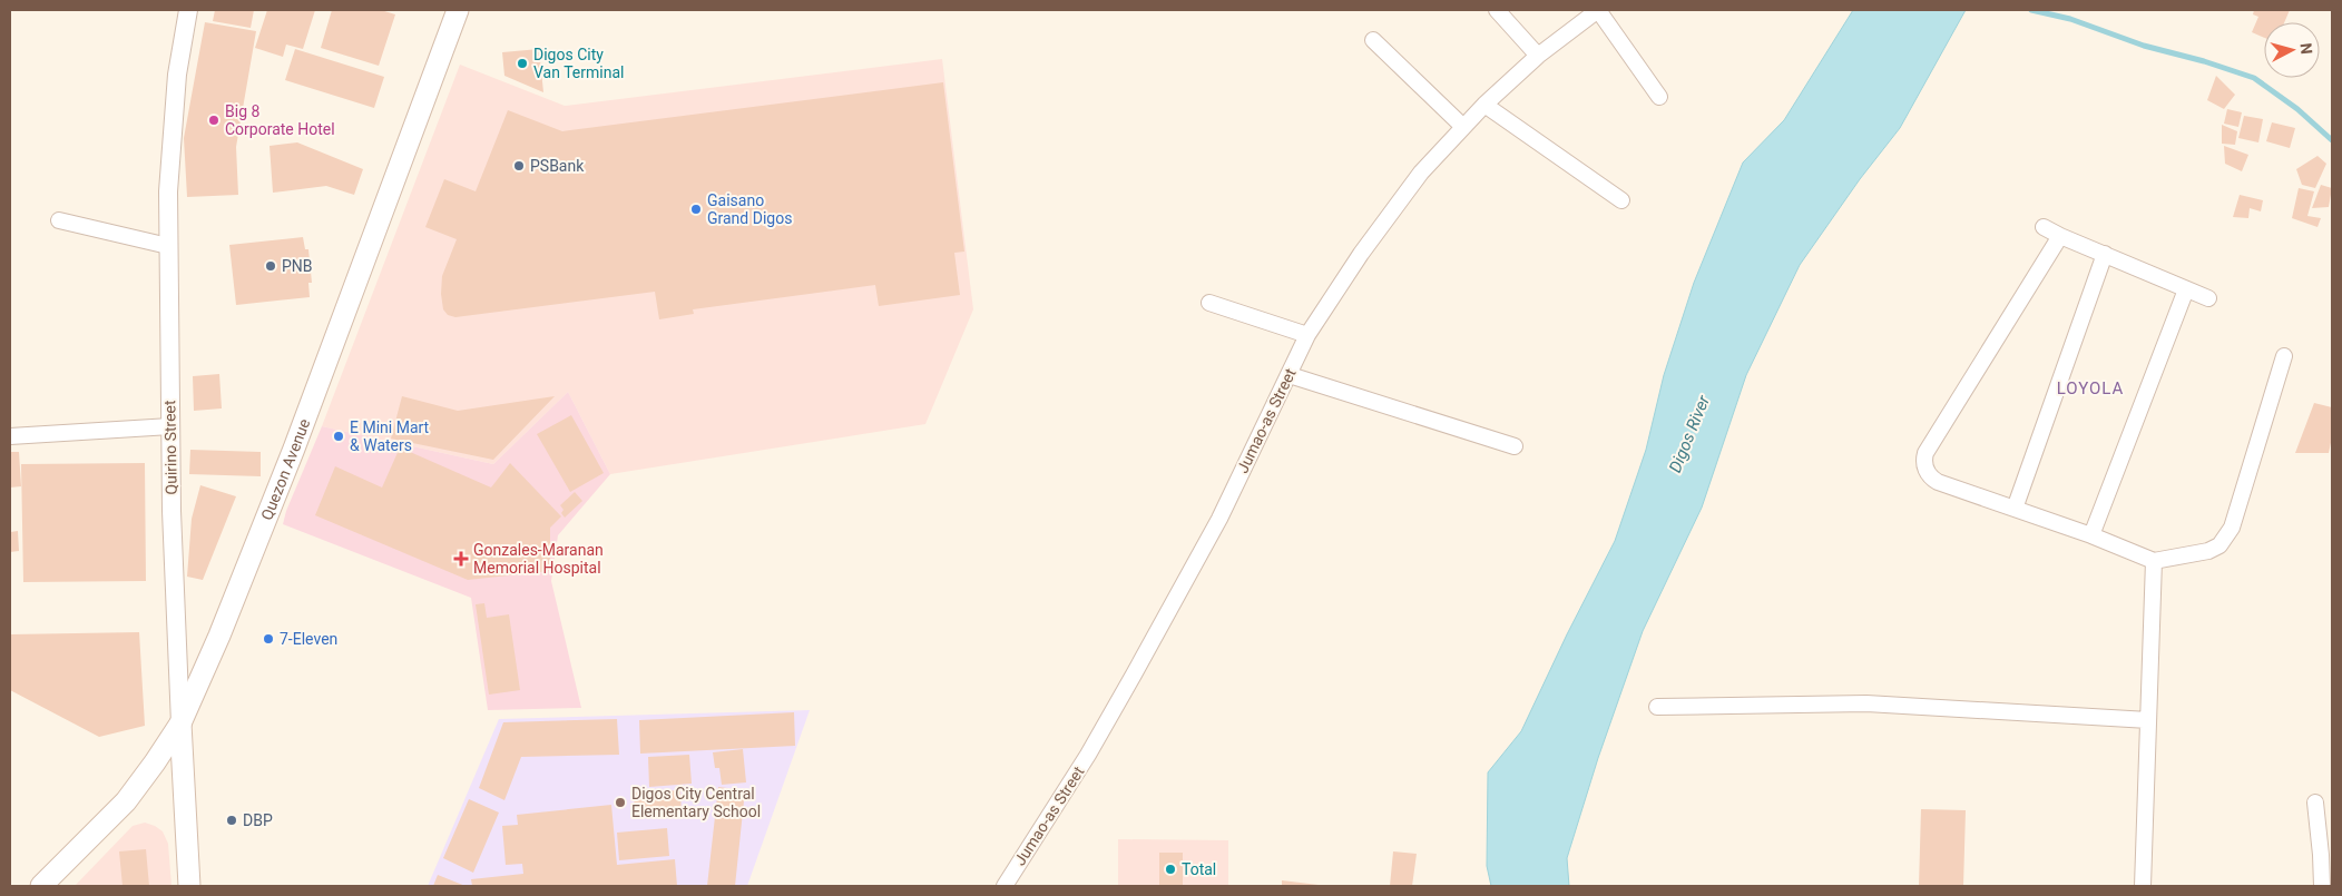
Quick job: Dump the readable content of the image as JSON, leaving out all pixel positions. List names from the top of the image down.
{
  "streets": {
    "main road": ["Quirino Street", "Quezon Avenue"],
    "street": ["Jumao-as Street"]
  },
  "crossings": [
    ["Quirino Street", "Quezon Avenue"]
  ],
  "districts": ["LOYOLA"],
  "water": ["Digos River"],
  "places": {
    "other": [
      "Digos City Van Terminal",
      "Big 8 Corporate Hotel",
      "PSBank",
      "Gaisano Grand Digos",
      "PNB",
      "E Mini Mart & Waters",
      "7-Eleven",
      "Digos City Central Elementary School",
      "DBP",
      "Total"
    ],
    "health": ["Gonzales-Maranan Memorial Hospital"]
  },
  "north": "right"
}
